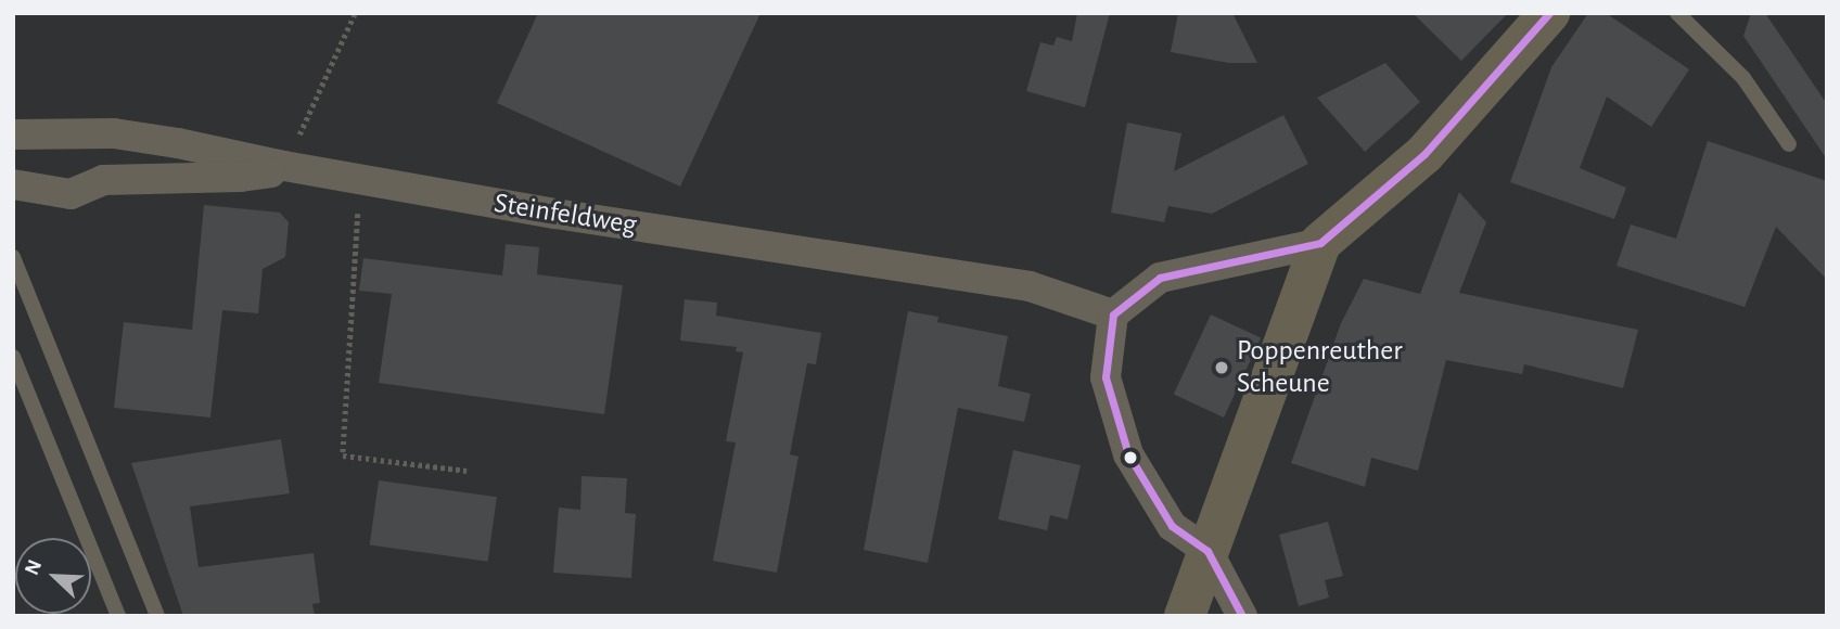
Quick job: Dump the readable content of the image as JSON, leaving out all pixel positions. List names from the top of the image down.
{
  "streets": {
    "street": ["Steinfeldweg"]
  },
  "places": ["Poppenreuther Scheune"],
  "north": "top left"
}
